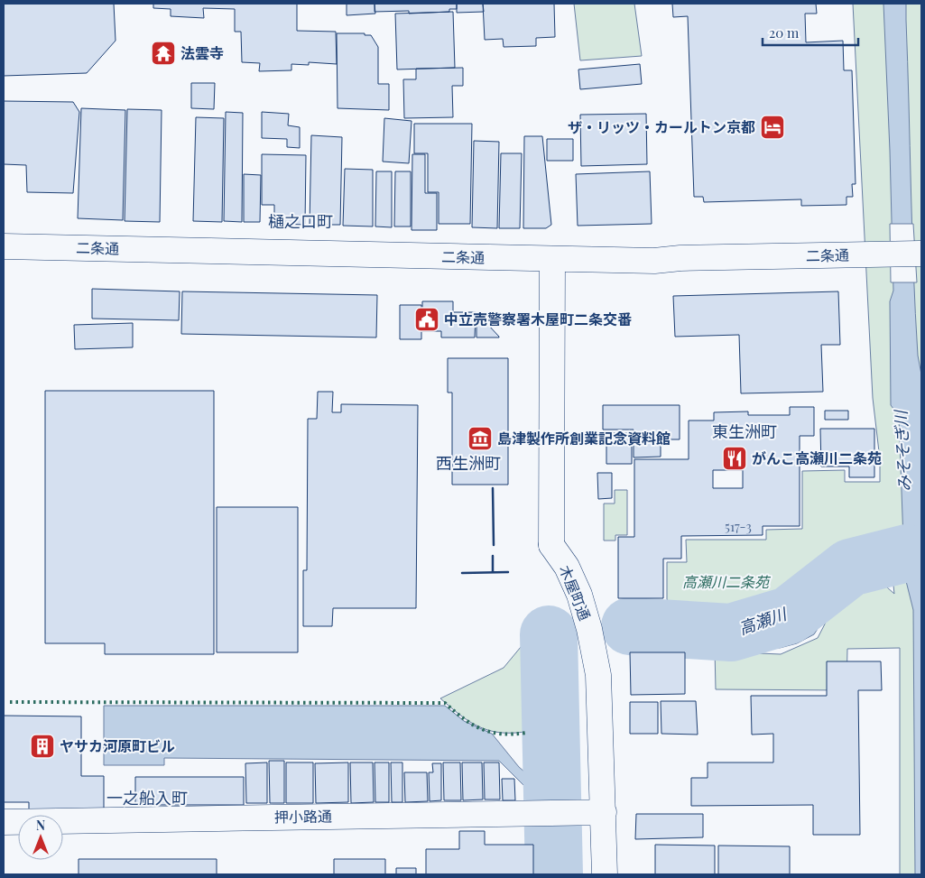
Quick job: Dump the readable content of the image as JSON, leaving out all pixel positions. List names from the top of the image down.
{
  "streets": {
    "street": ["二条通", "木屋町通", "押小路通"]
  },
  "crossings": [
    ["二条通", "木屋町通"],
    ["木屋町通", "押小路通"]
  ],
  "districts": [
    "樋之口町",
    "東生洲町",
    "西生洲町",
    "一之船入町"
  ],
  "water": ["みそそぎ川", "高瀬川"],
  "parks": ["高瀬川二条苑"],
  "places": {
    "temple": ["法雲寺"],
    "hotel": ["ザ・リッツ・カールトン京都"],
    "public building": ["中立売警察署木屋町二条交番"],
    "museum": ["島津製作所創業記念資料館"],
    "restaurant": ["がんこ高瀬川二条苑"],
    "building": ["ヤサカ河原町ビル"]
  },
  "house_numbers": ["517-3"],
  "scale_bar": "20 m",
  "north": "top"
}
